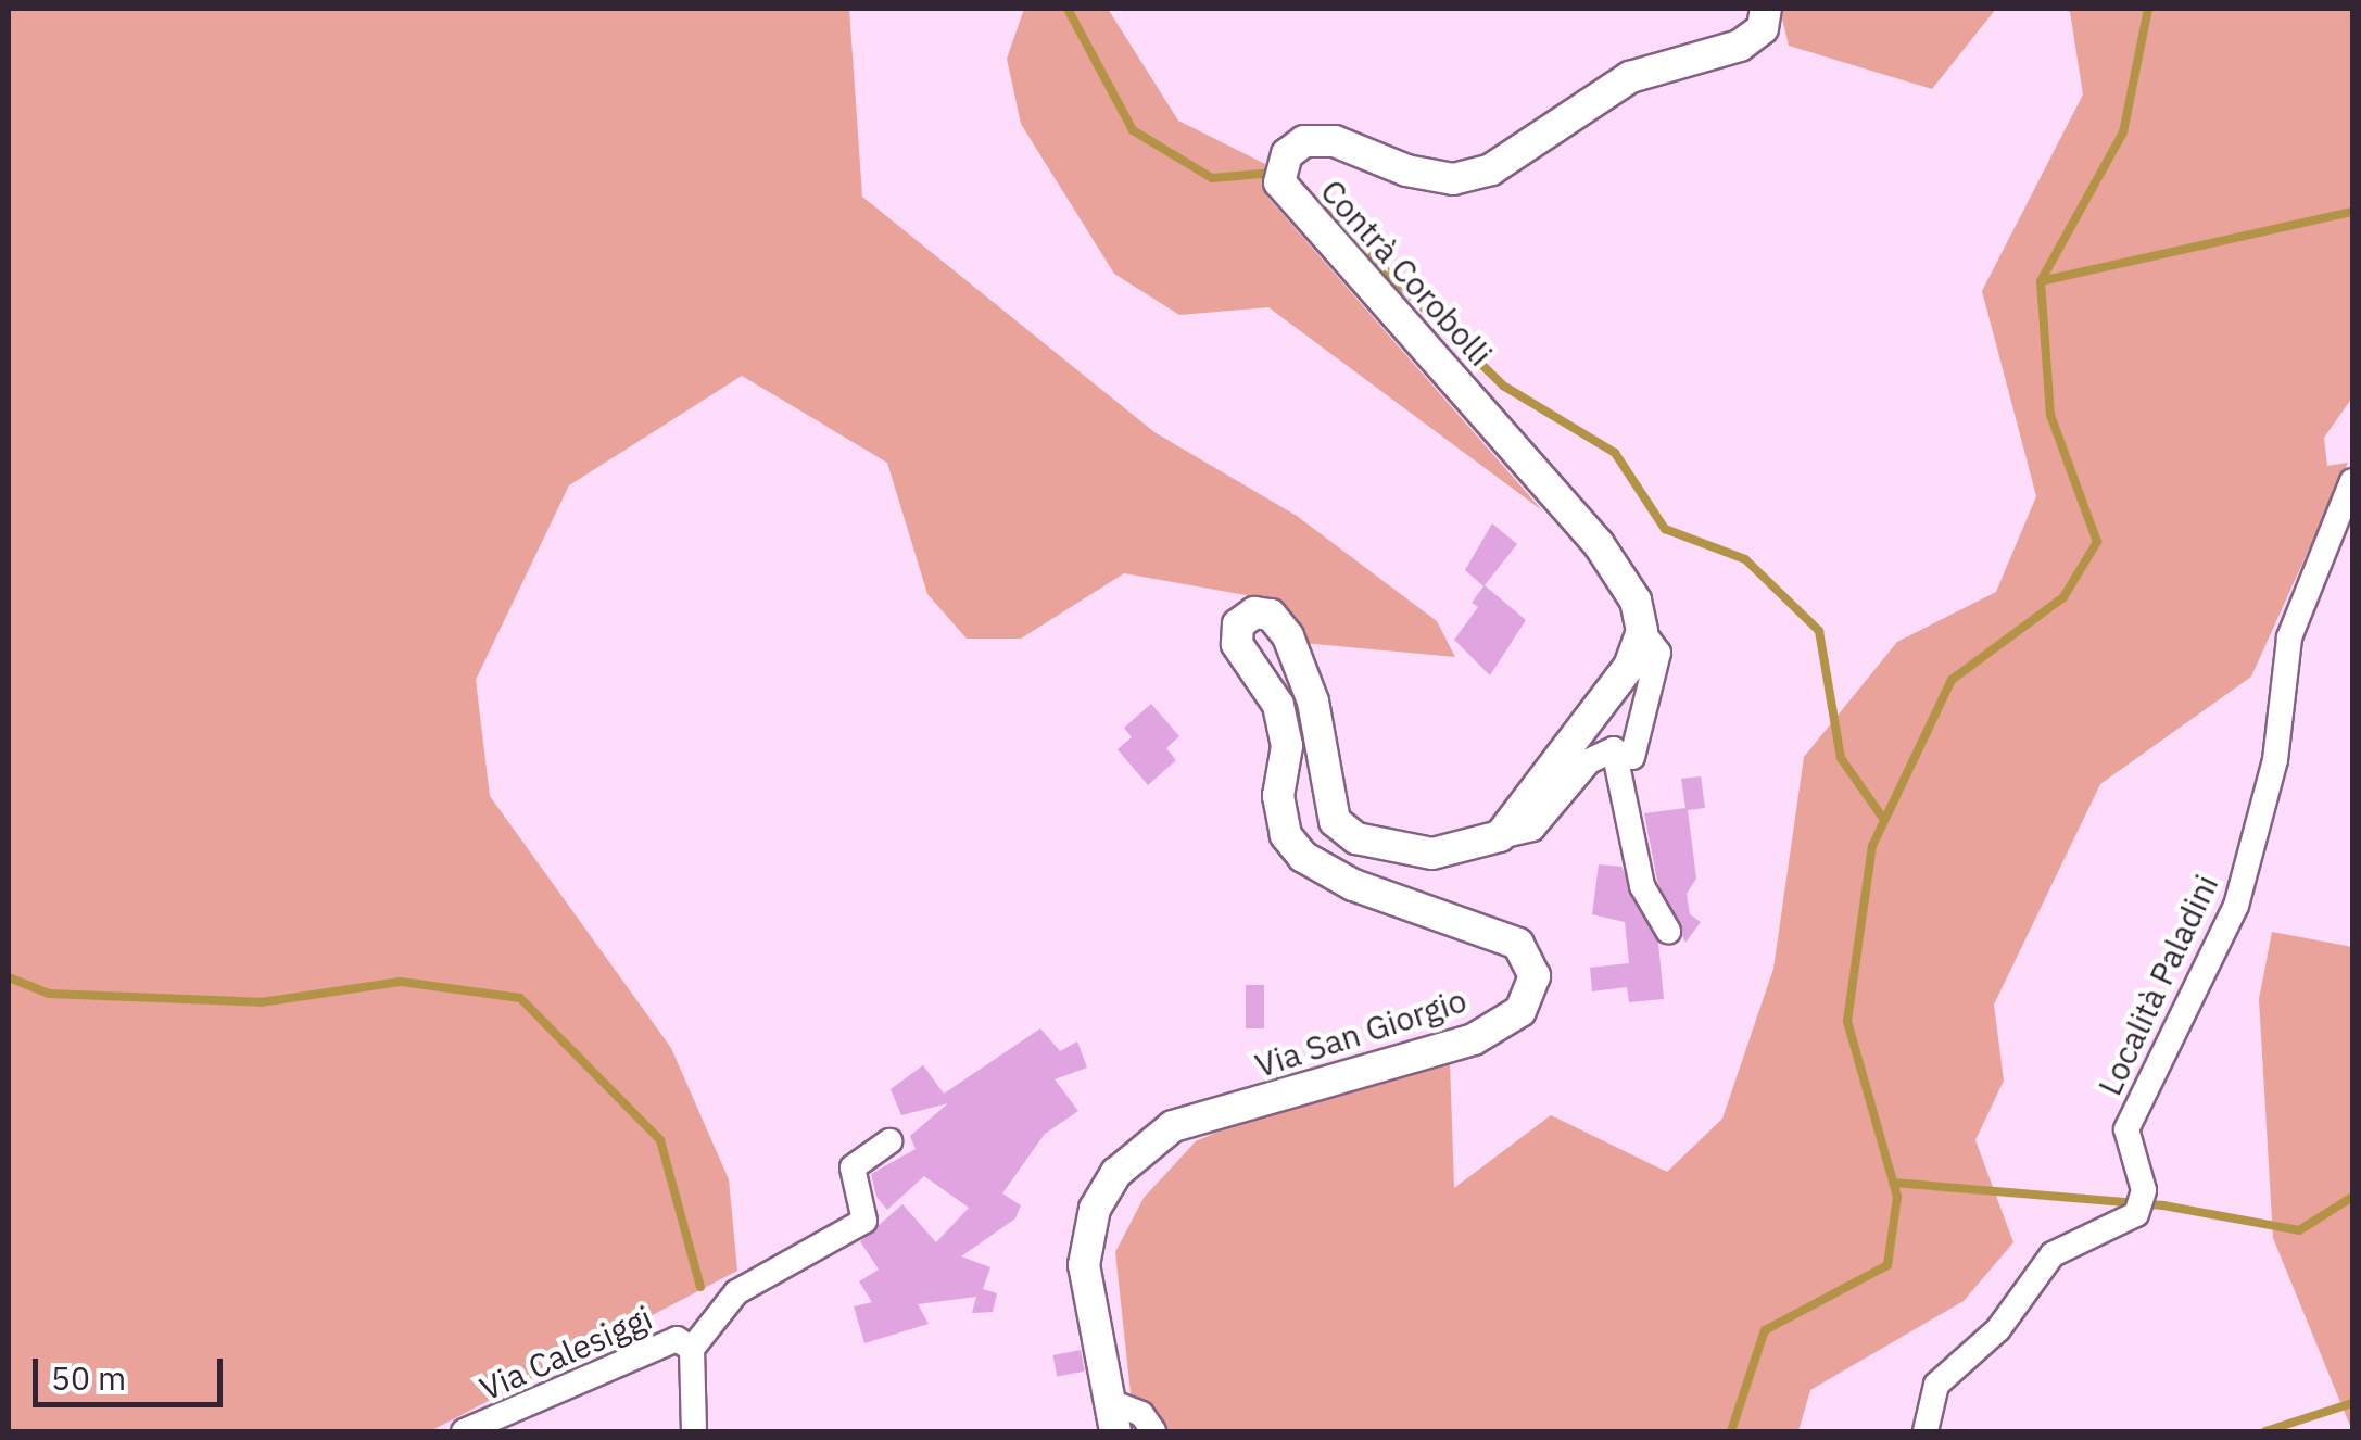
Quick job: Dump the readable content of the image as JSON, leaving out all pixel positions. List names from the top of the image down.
{
  "streets": {
    "street": [
      "Contrà Corobolli",
      "Località Paladini",
      "Via San Giorgio",
      "Via Calesiggi"
    ]
  },
  "scale_bar": "50 m"
}
